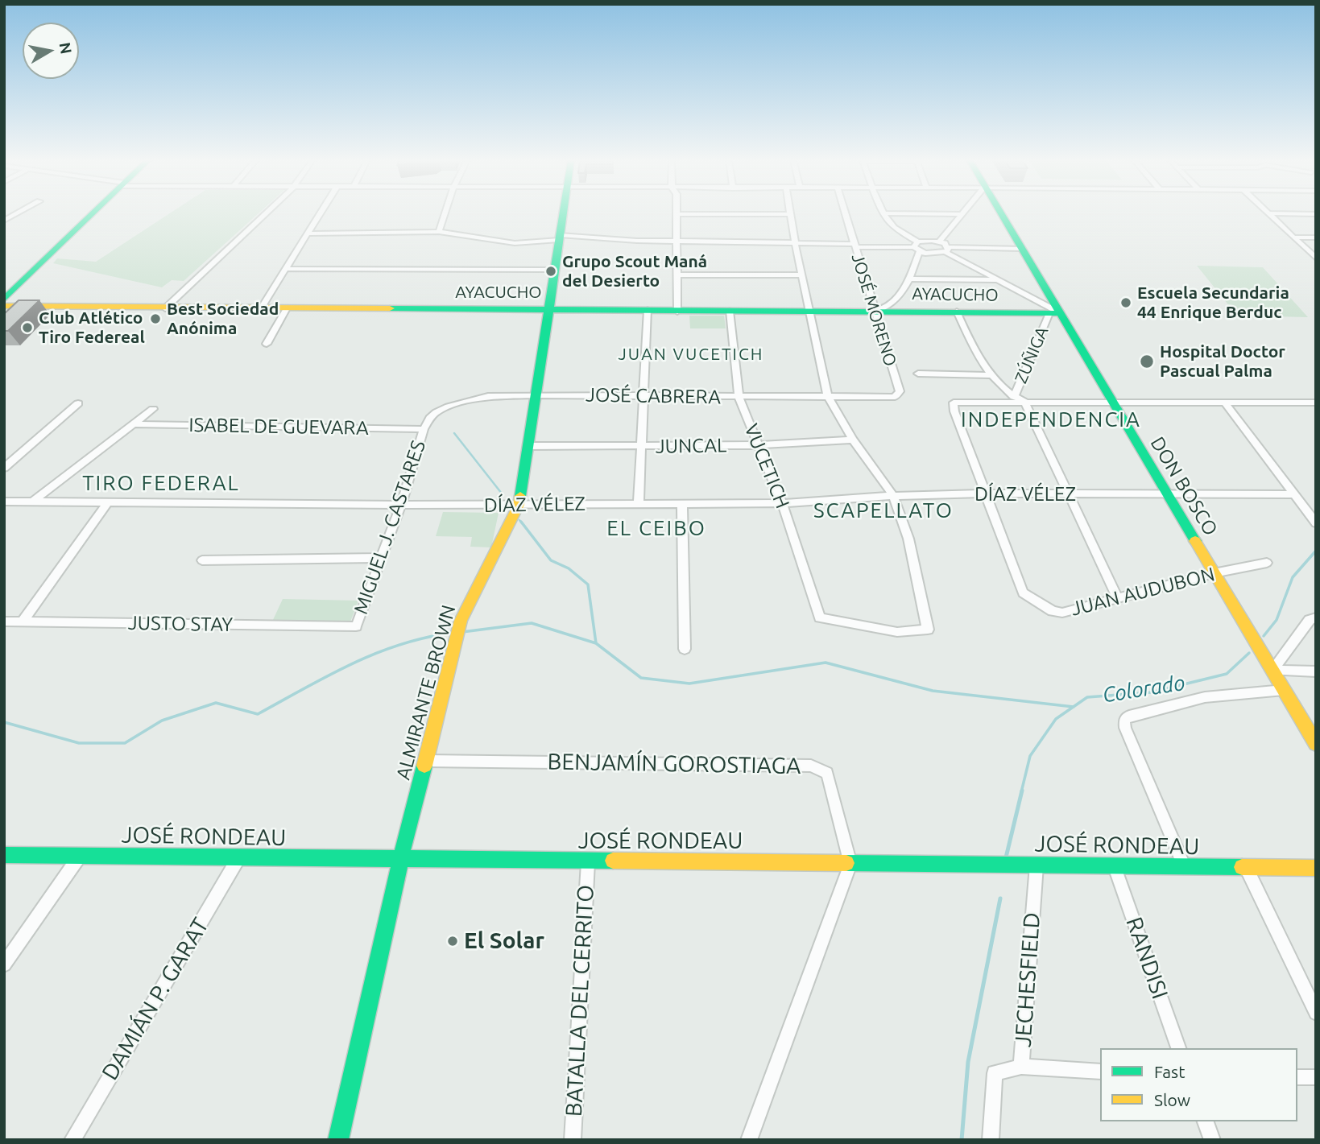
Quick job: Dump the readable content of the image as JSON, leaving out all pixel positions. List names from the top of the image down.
{
  "streets": {
    "main road": [
      "AYACUCHO",
      "DON BOSCO",
      "ALMIRANTE BROWN",
      "JOSÉ RONDEAU"
    ],
    "street": [
      "JOSÉ MORENO",
      "ZÚÑIGA",
      "JOSÉ CABRERA",
      "ISABEL DE GUEVARA",
      "JUNCAL",
      "VUCETICH",
      "DÍAZ VÉLEZ",
      "MIGUEL J. CASTARES",
      "JUAN AUDUBON",
      "JUSTO STAY",
      "BENJAMÍN GOROSTIAGA",
      "RANDISI",
      "JECHESFIELD",
      "DAMIÁN P. GARAT",
      "BATALLA DEL CERRITO"
    ]
  },
  "crossings": [
    ["AYACUCHO", "JOSÉ MORENO"],
    ["AYACUCHO", "ZÚÑIGA"],
    ["AYACUCHO", "VUCETICH"],
    ["AYACUCHO", "DON BOSCO"],
    ["AYACUCHO", "ALMIRANTE BROWN"],
    ["JOSÉ MORENO", "JOSÉ CABRERA"],
    ["ZÚÑIGA", "DON BOSCO"],
    ["JOSÉ CABRERA", "ISABEL DE GUEVARA"],
    ["JOSÉ CABRERA", "VUCETICH"],
    ["JOSÉ CABRERA", "MIGUEL J. CASTARES"],
    ["JOSÉ CABRERA", "ALMIRANTE BROWN"],
    ["ISABEL DE GUEVARA", "MIGUEL J. CASTARES"],
    ["JUNCAL", "VUCETICH"],
    ["JUNCAL", "ALMIRANTE BROWN"],
    ["VUCETICH", "DÍAZ VÉLEZ"],
    ["DON BOSCO", "DÍAZ VÉLEZ"],
    ["DON BOSCO", "JUAN AUDUBON"],
    ["DÍAZ VÉLEZ", "MIGUEL J. CASTARES"],
    ["DÍAZ VÉLEZ", "JUAN AUDUBON"],
    ["DÍAZ VÉLEZ", "ALMIRANTE BROWN"],
    ["MIGUEL J. CASTARES", "JUSTO STAY"],
    ["ALMIRANTE BROWN", "BENJAMÍN GOROSTIAGA"],
    ["ALMIRANTE BROWN", "JOSÉ RONDEAU"],
    ["BENJAMÍN GOROSTIAGA", "JOSÉ RONDEAU"],
    ["JOSÉ RONDEAU", "RANDISI"],
    ["JOSÉ RONDEAU", "JECHESFIELD"],
    ["JOSÉ RONDEAU", "DAMIÁN P. GARAT"],
    ["JOSÉ RONDEAU", "BATALLA DEL CERRITO"]
  ],
  "districts": [
    "JUAN VUCETICH",
    "INDEPENDENCIA",
    "TIRO FEDERAL",
    "SCAPELLATO",
    "EL CEIBO"
  ],
  "water": ["Colorado"],
  "places": [
    "Grupo Scout Maná del Desierto",
    "Escuela Secundaria 44 Enrique Berduc",
    "Best Sociedad Anónima",
    "Club Atlético Tiro Federeal",
    "Hospital Doctor Pascual Palma",
    "El Solar"
  ],
  "legend": ["Fast", "Slow"],
  "north": "right"
}
